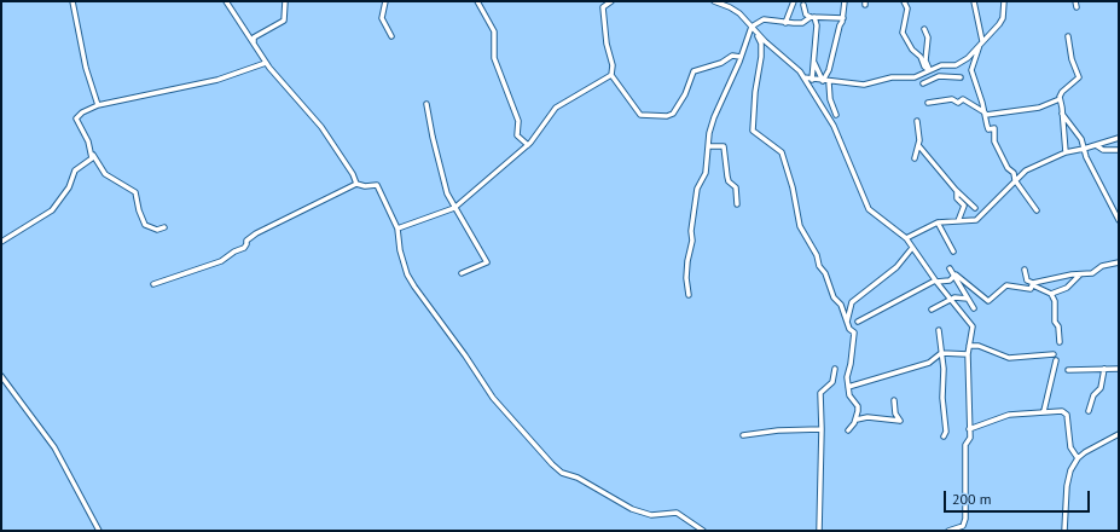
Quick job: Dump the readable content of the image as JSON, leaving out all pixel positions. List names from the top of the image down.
{
  "scale_bar": "200 m"
}
